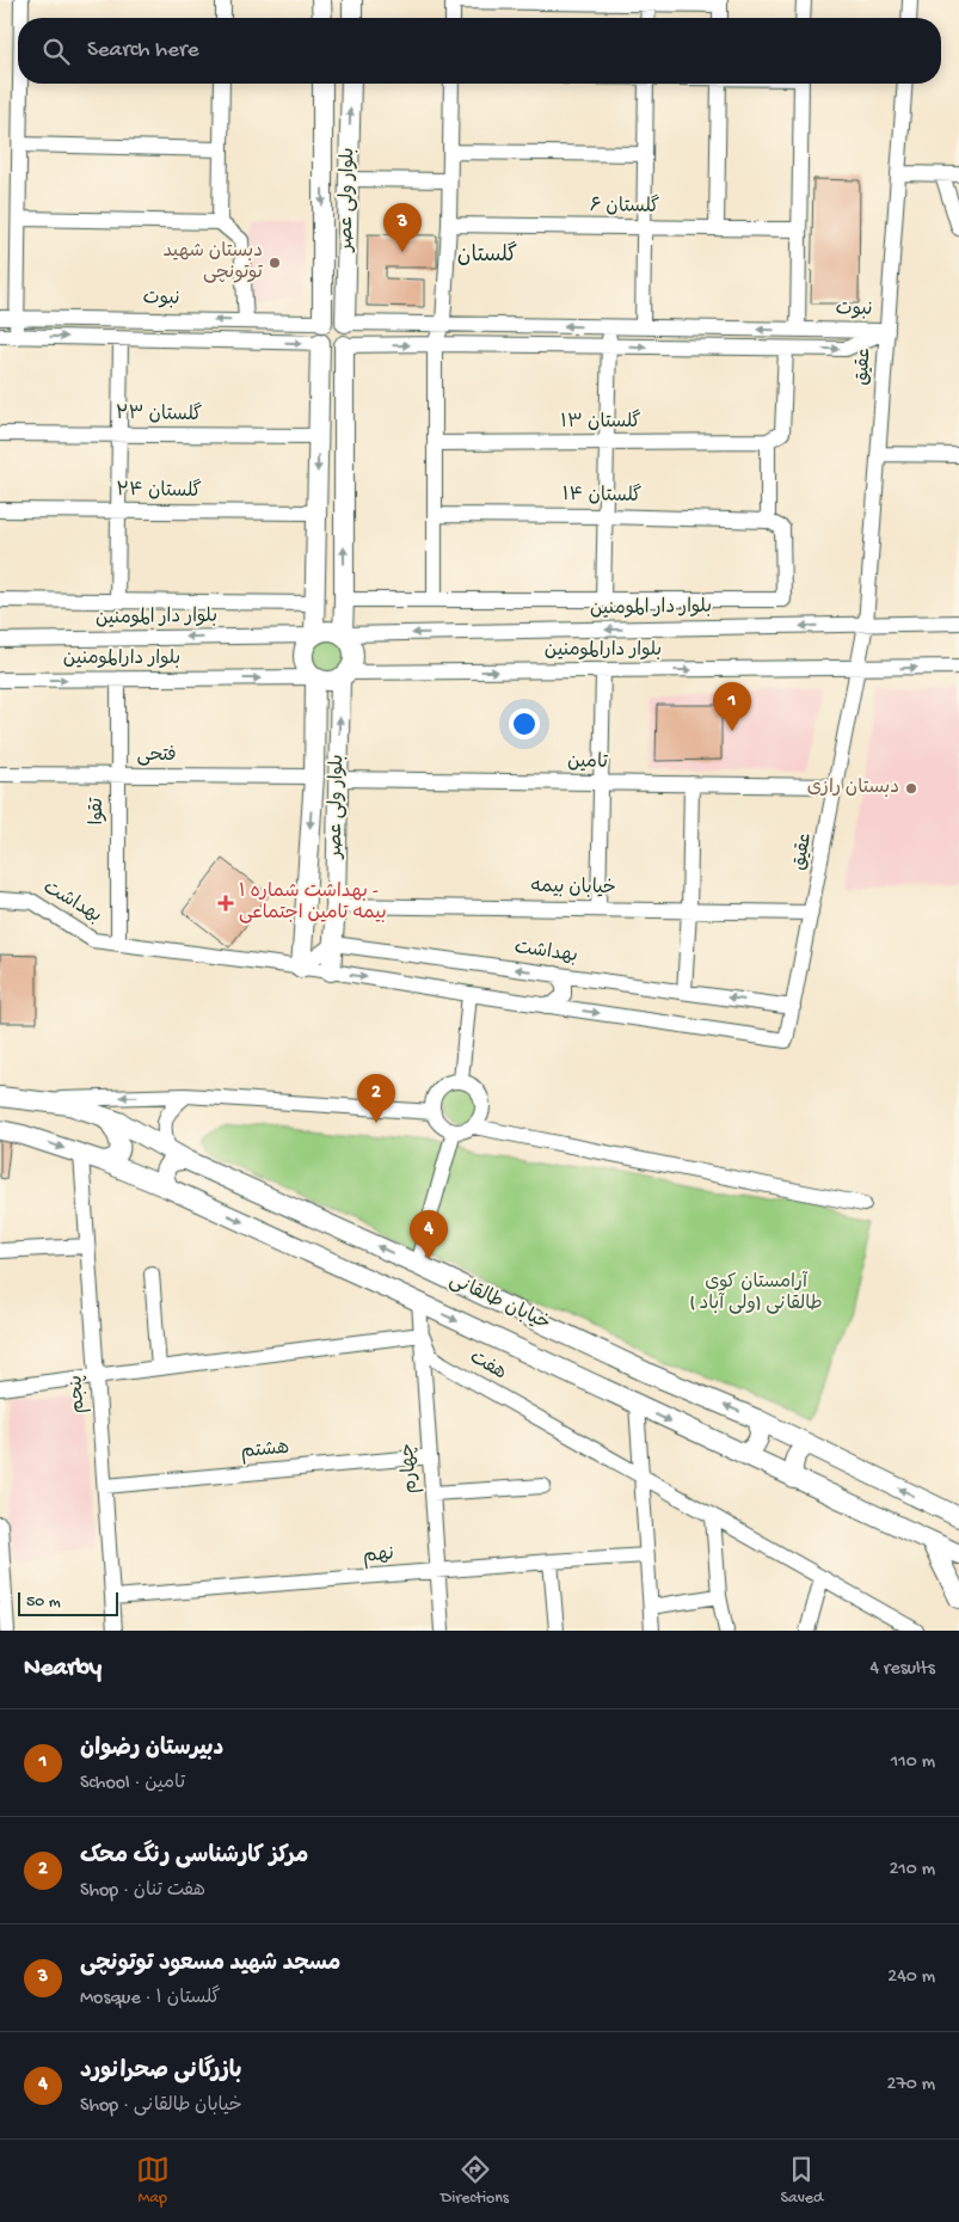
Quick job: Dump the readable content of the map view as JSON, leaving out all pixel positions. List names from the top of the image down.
{
  "streets": {
    "main road": ["بلوار ولی عصر", "خیابان طالقانی"],
    "street": [
      "گلستان ۶",
      "نبوت",
      "عقیق",
      "گلستان ۲۳",
      "گلستان ۱۳",
      "گلستان ۲۴",
      "گلستان ۱۴",
      "بلوار دار المومنین",
      "بلوار دارالمومنین",
      "فتحی",
      "تامین",
      "تقوا",
      "خیابان بیمه",
      "بهداشت",
      "هفت",
      "پنجم",
      "هشتم",
      "چهارم",
      "نهم"
    ]
  },
  "crossings": [
    ["بلوار ولی عصر", "نبوت"],
    ["بلوار ولی عصر", "بلوار دار المومنین"],
    ["بلوار ولی عصر", "بلوار دارالمومنین"],
    ["بلوار ولی عصر", "فتحی"],
    ["بلوار ولی عصر", "تامین"],
    ["بلوار ولی عصر", "خیابان بیمه"],
    ["بلوار ولی عصر", "بهداشت"],
    ["نبوت", "عقیق"],
    ["عقیق", "بلوار دار المومنین"],
    ["عقیق", "بلوار دارالمومنین"],
    ["عقیق", "تامین"],
    ["عقیق", "خیابان بیمه"],
    ["عقیق", "بهداشت"],
    ["بلوار دار المومنین", "بلوار دارالمومنین"],
    ["بلوار دارالمومنین", "تقوا"],
    ["فتحی", "تقوا"],
    ["تقوا", "بهداشت"],
    ["خیابان طالقانی", "پنجم"],
    ["خیابان طالقانی", "چهارم"],
    ["هفت", "چهارم"],
    ["پنجم", "هشتم"],
    ["پنجم", "نهم"],
    ["هشتم", "چهارم"],
    ["چهارم", "نهم"]
  ],
  "districts": ["گلستان"],
  "parks": ["آرامستان کوی طالقانی (ولی آباد )"],
  "places": {
    "other": ["دبستان شهید توتونچی", "دبستان رازی"],
    "health": ["بهداشت شماره ۱ - بیمه تامین اجتماعی"]
  },
  "scale_bar": "50 m",
  "page": {
    "search": "Search here",
    "pins": [
      "3",
      "1",
      "2",
      "4"
    ],
    "scale": "50 m",
    "heading": ["Nearby", "4 results"],
    "list": [
      {
        "mark": "1",
        "name": "دبیرستان رضوان",
        "note": "School · تامین",
        "value": "110 m"
      },
      {
        "mark": "2",
        "name": "مرکز کارشناسی رنگ محک",
        "note": "Shop · هفت تنان",
        "value": "210 m"
      },
      {
        "mark": "3",
        "name": "مسجد شهید مسعود توتونچی",
        "note": "Mosque · گلستان ۱",
        "value": "240 m"
      },
      {
        "mark": "4",
        "name": "بازرگانی صحرانورد",
        "note": "Shop · خیابان طالقانی",
        "value": "270 m"
      }
    ],
    "nav": ["Map", "Directions", "Saved"]
  }
}
